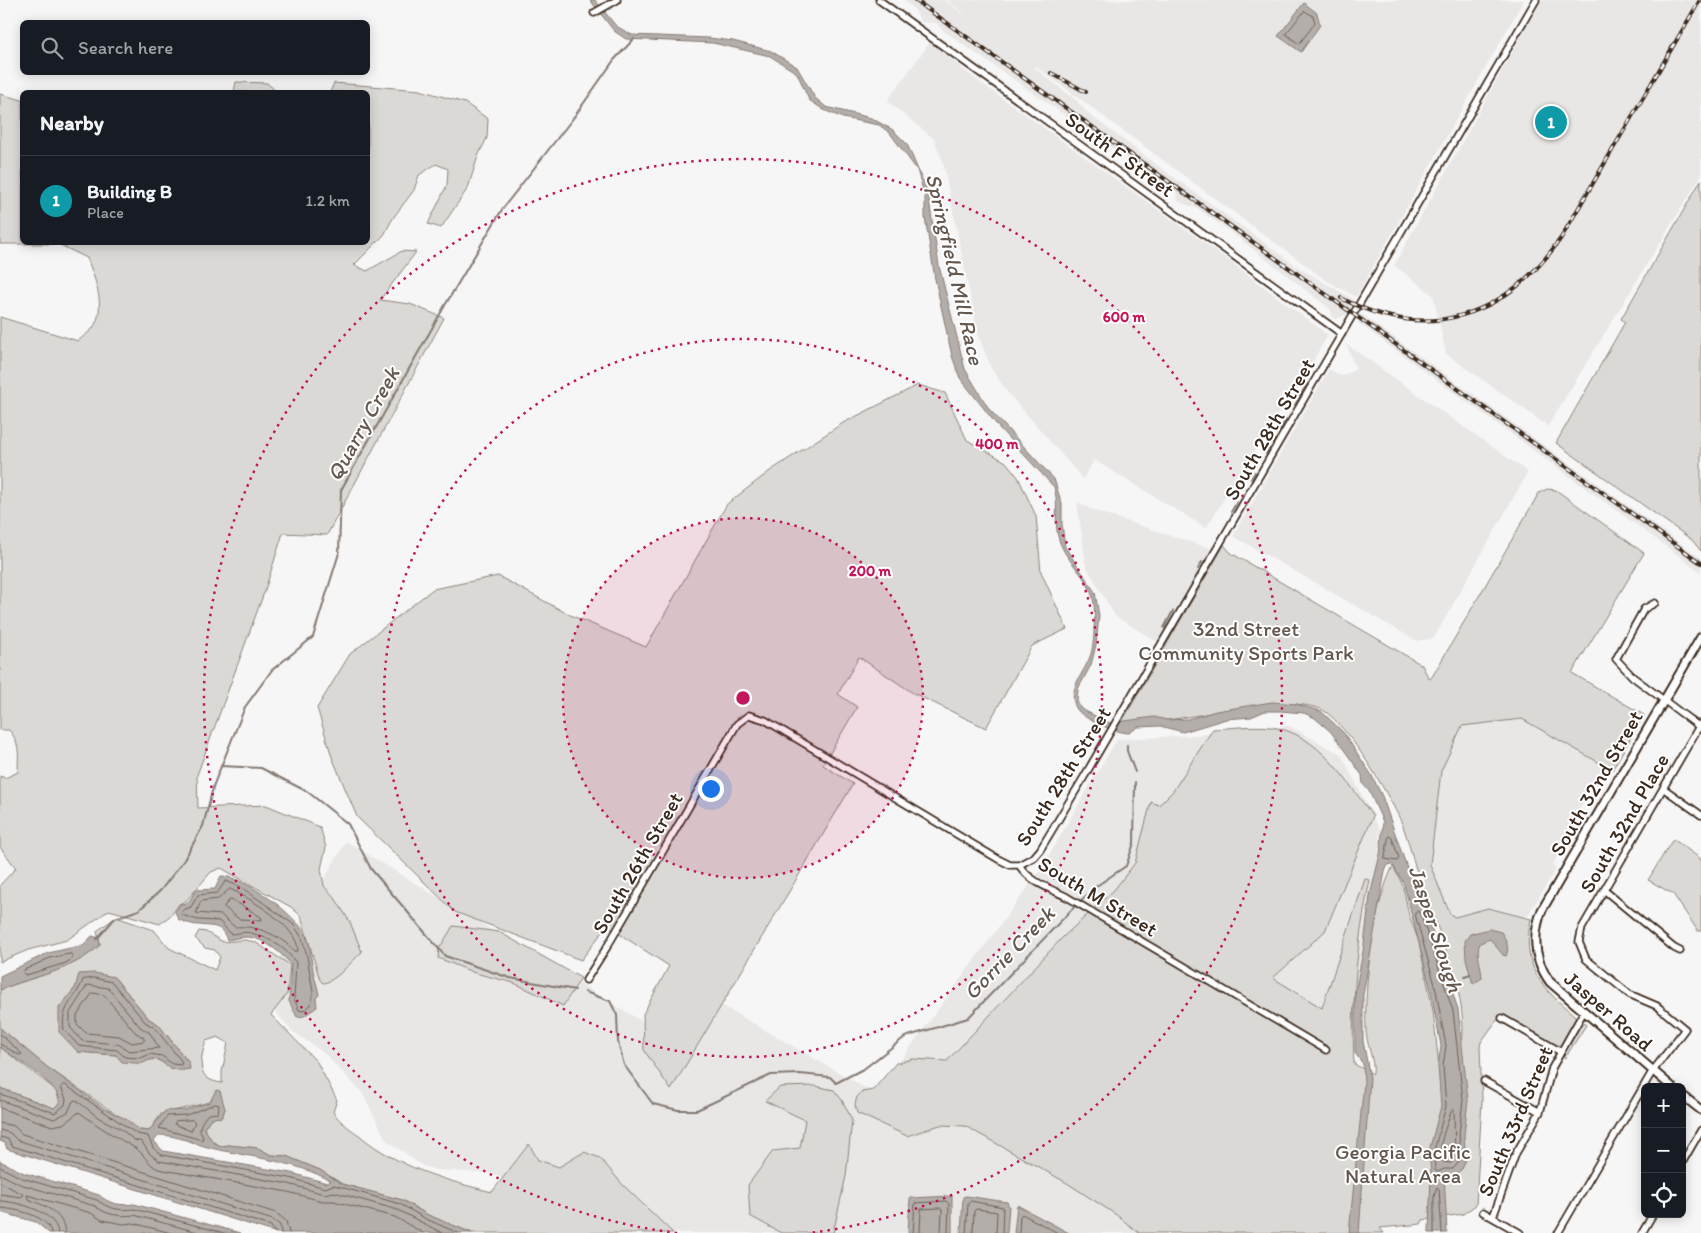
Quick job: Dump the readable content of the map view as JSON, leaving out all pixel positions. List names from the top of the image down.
{
  "streets": {
    "street": [
      "South F Street",
      "South 28th Street",
      "South 32nd Street",
      "South 32nd Place",
      "South 26th Street",
      "South M Street",
      "Jasper Road",
      "South 33rd Street"
    ]
  },
  "crossings": [
    ["South F Street", "South 28th Street"],
    ["South 28th Street", "South M Street"],
    ["South 32nd Street", "Jasper Road"],
    ["South 32nd Place", "Jasper Road"],
    ["South 26th Street", "South M Street"],
    ["Jasper Road", "South 33rd Street"]
  ],
  "water": [
    "Springfield Mill Race",
    "Quarry Creek",
    "Jasper Slough",
    "Gorrie Creek"
  ],
  "parks": ["32nd Street Community Sports Park", "Georgia Pacific Natural Area"],
  "page": {
    "search": "Search here",
    "heading": "Nearby",
    "pins": "1",
    "list": [
      {
        "mark": "1",
        "name": "Building B",
        "note": "Place",
        "value": "1.2 km"
      }
    ],
    "map_buttons": ["+", "−"]
  },
  "rings": ["600 m", "400 m", "200 m"]
}
